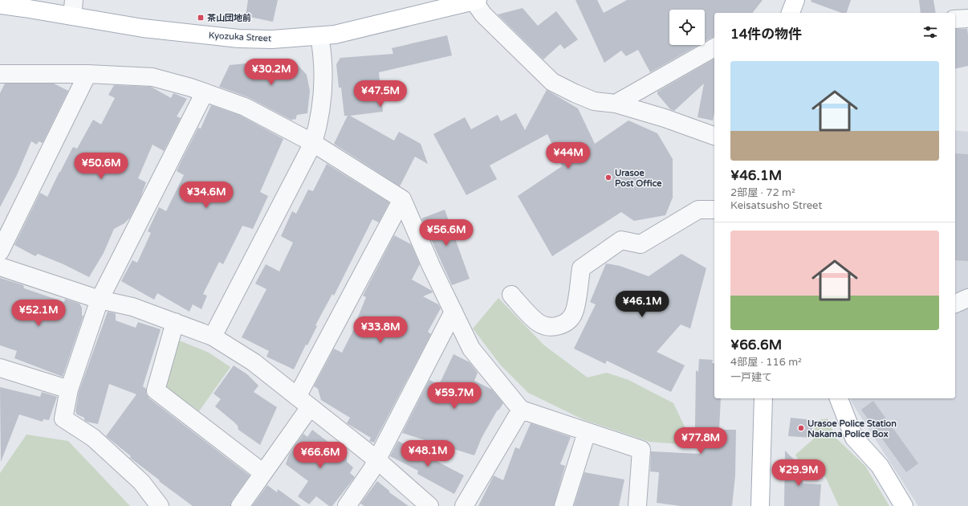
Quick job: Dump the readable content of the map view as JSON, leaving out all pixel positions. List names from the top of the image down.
{
  "streets": {
    "main road": ["Kyozuka Street"]
  },
  "places": {
    "transit": ["茶山団地前"],
    "other": ["Urasoe Post Office", "Urasoe Police Station Nakama Police Box"]
  },
  "page": {
    "heading": "14件の物件",
    "list": [
      {
        "name": "¥46.1M",
        "note": "2部屋 · 72 m² · Keisatsusho Street"
      },
      {
        "name": "¥66.6M",
        "note": "4部屋 · 116 m² · 一戸建て"
      }
    ],
    "price": [
      "¥30.2M",
      "¥47.5M",
      "¥44M",
      "¥50.6M",
      "¥34.6M",
      "¥56.6M",
      "¥46.1M",
      "¥52.1M",
      "¥33.8M",
      "¥59.7M",
      "¥77.8M",
      "¥48.1M",
      "¥66.6M",
      "¥29.9M"
    ]
  }
}
